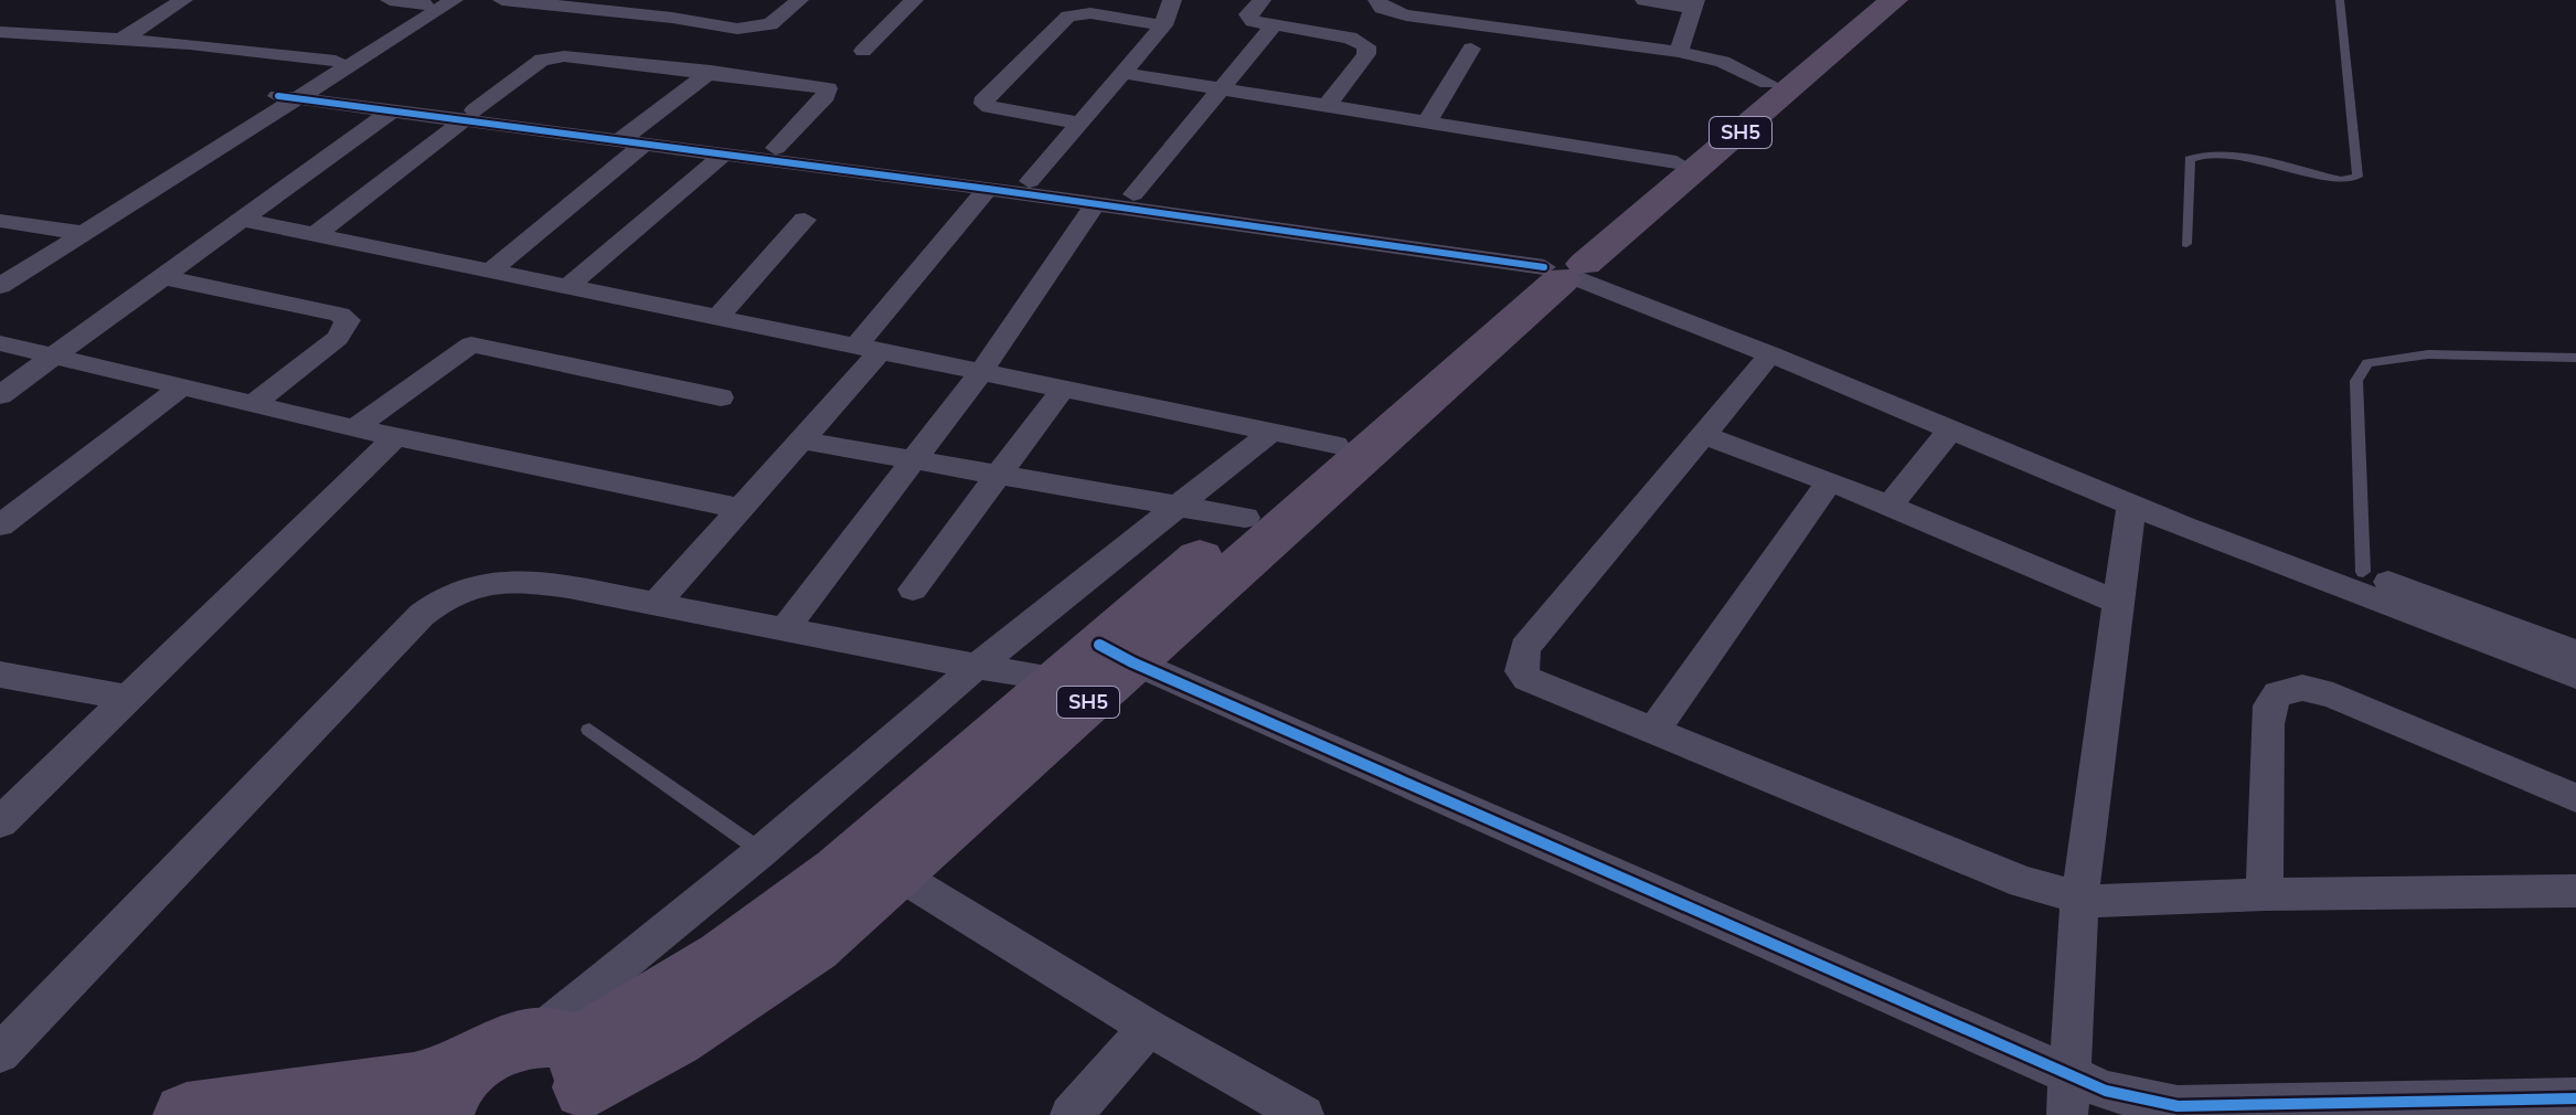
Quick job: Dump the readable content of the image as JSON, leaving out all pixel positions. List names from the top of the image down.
{
  "streets": {
    "main road": ["SH5"]
  }
}
